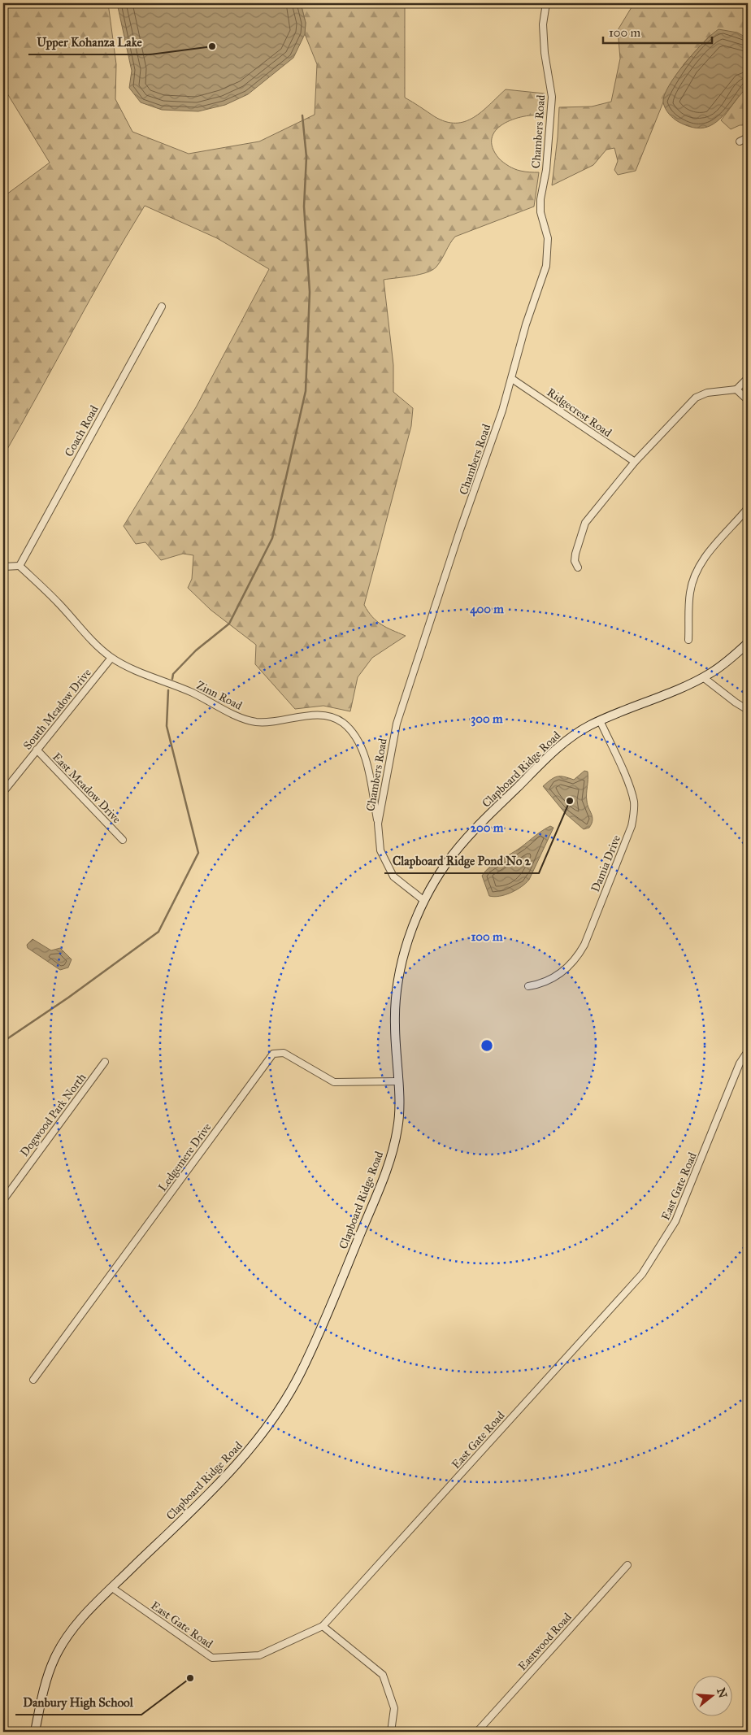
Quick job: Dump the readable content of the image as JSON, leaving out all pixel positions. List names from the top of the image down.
{
  "streets": {
    "main road": ["Clapboard Ridge Road"],
    "street": [
      "Chambers Road",
      "Ridgecrest Road",
      "Coach Road",
      "Zinn Road",
      "South Meadow Drive",
      "East Meadow Drive",
      "Damia Drive",
      "Dogwood Park North",
      "Ledgemere Drive",
      "East Gate Road",
      "Eastwood Road"
    ]
  },
  "crossings": [
    ["Chambers Road", "Ridgecrest Road"],
    ["Chambers Road", "Zinn Road"],
    ["Chambers Road", "Clapboard Ridge Road"],
    ["Coach Road", "Zinn Road"],
    ["Zinn Road", "South Meadow Drive"],
    ["South Meadow Drive", "East Meadow Drive"],
    ["Clapboard Ridge Road", "Damia Drive"],
    ["Clapboard Ridge Road", "Ledgemere Drive"],
    ["Clapboard Ridge Road", "East Gate Road"]
  ],
  "places": ["Upper Kohanza Lake", "Clapboard Ridge Pond No 2", "Danbury High School"],
  "scale_bar": "100 m",
  "north": "right",
  "rings": [
    "400 m",
    "300 m",
    "200 m",
    "100 m"
  ]
}
